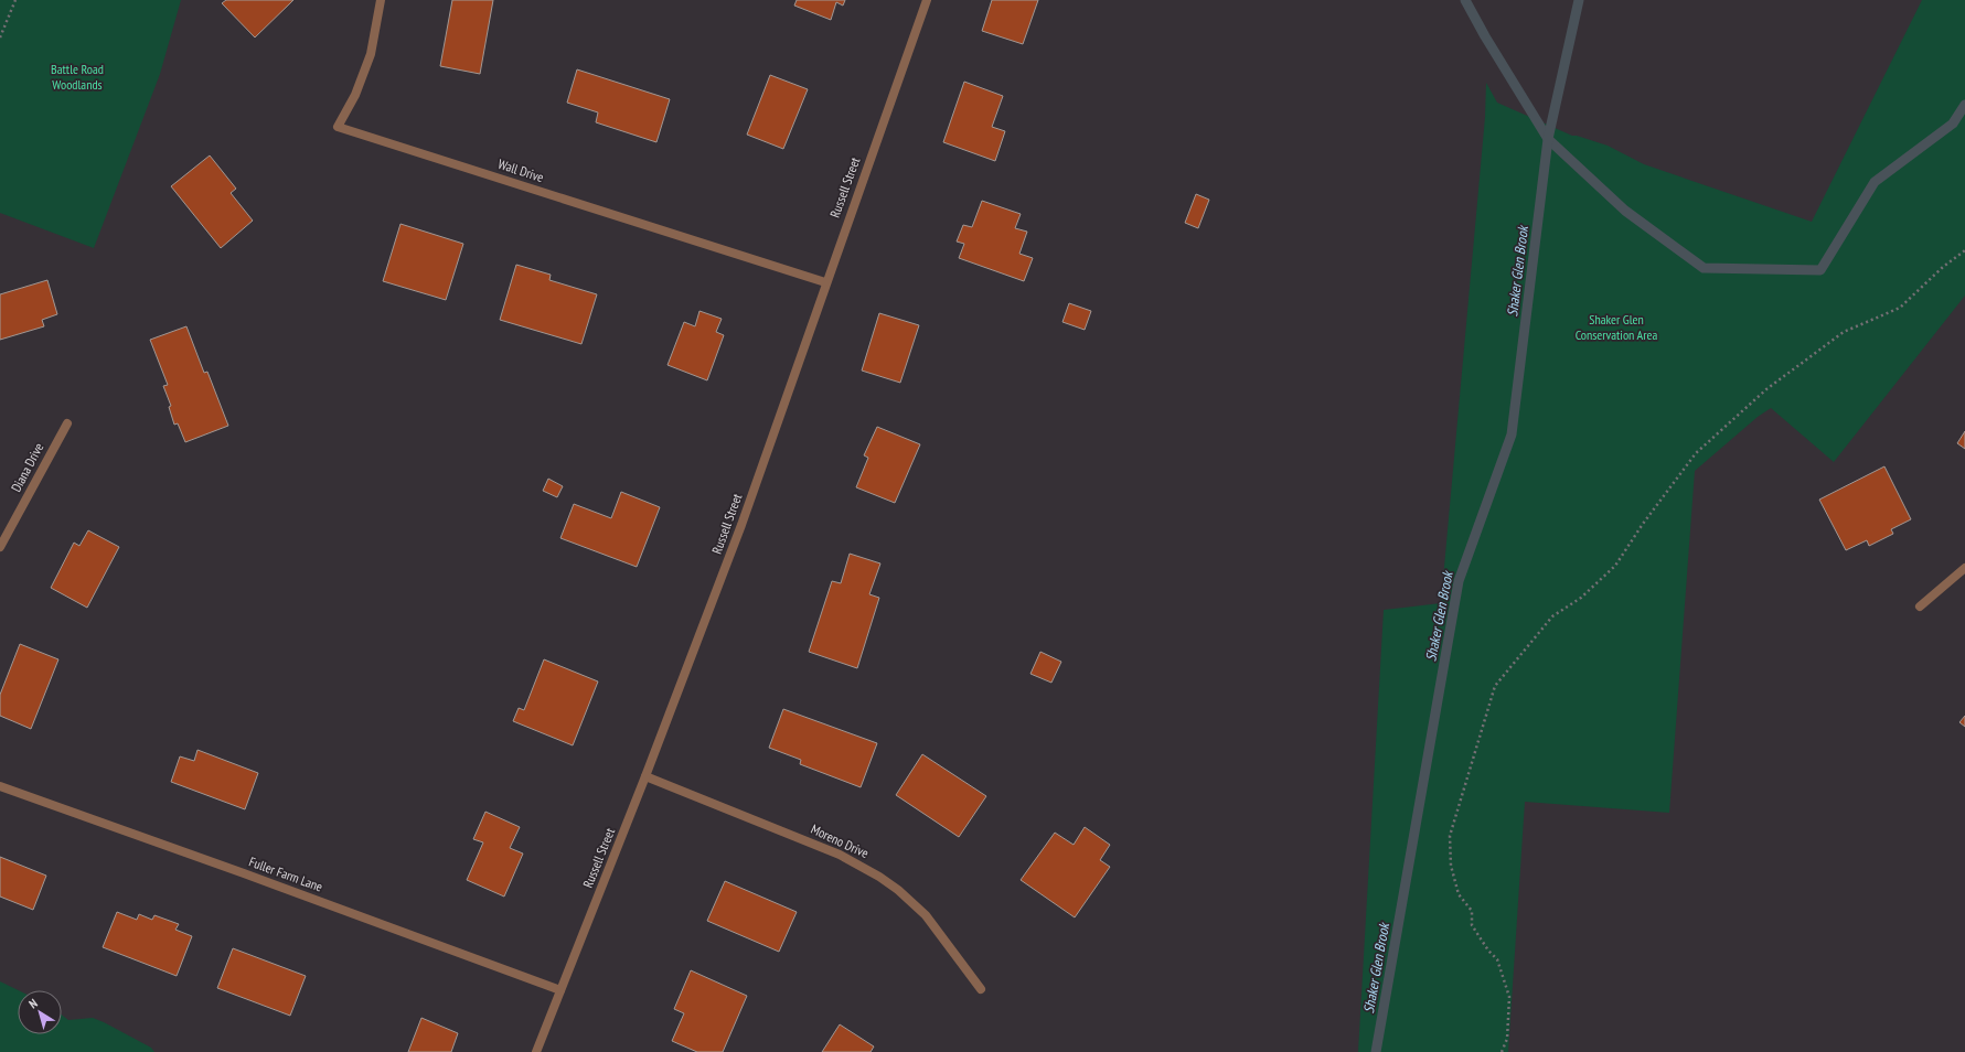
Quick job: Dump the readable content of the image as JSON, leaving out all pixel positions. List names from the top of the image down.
{
  "streets": {
    "street": [
      "Wall Drive",
      "Russell Street",
      "Diana Drive",
      "Moreno Drive",
      "Fuller Farm Lane"
    ]
  },
  "crossings": [
    ["Wall Drive", "Russell Street"],
    ["Russell Street", "Moreno Drive"],
    ["Russell Street", "Fuller Farm Lane"]
  ],
  "water": ["Shaker Glen Brook"],
  "parks": ["Battle Road Woodlands", "Shaker Glen Conservation Area"],
  "north": "top left"
}
